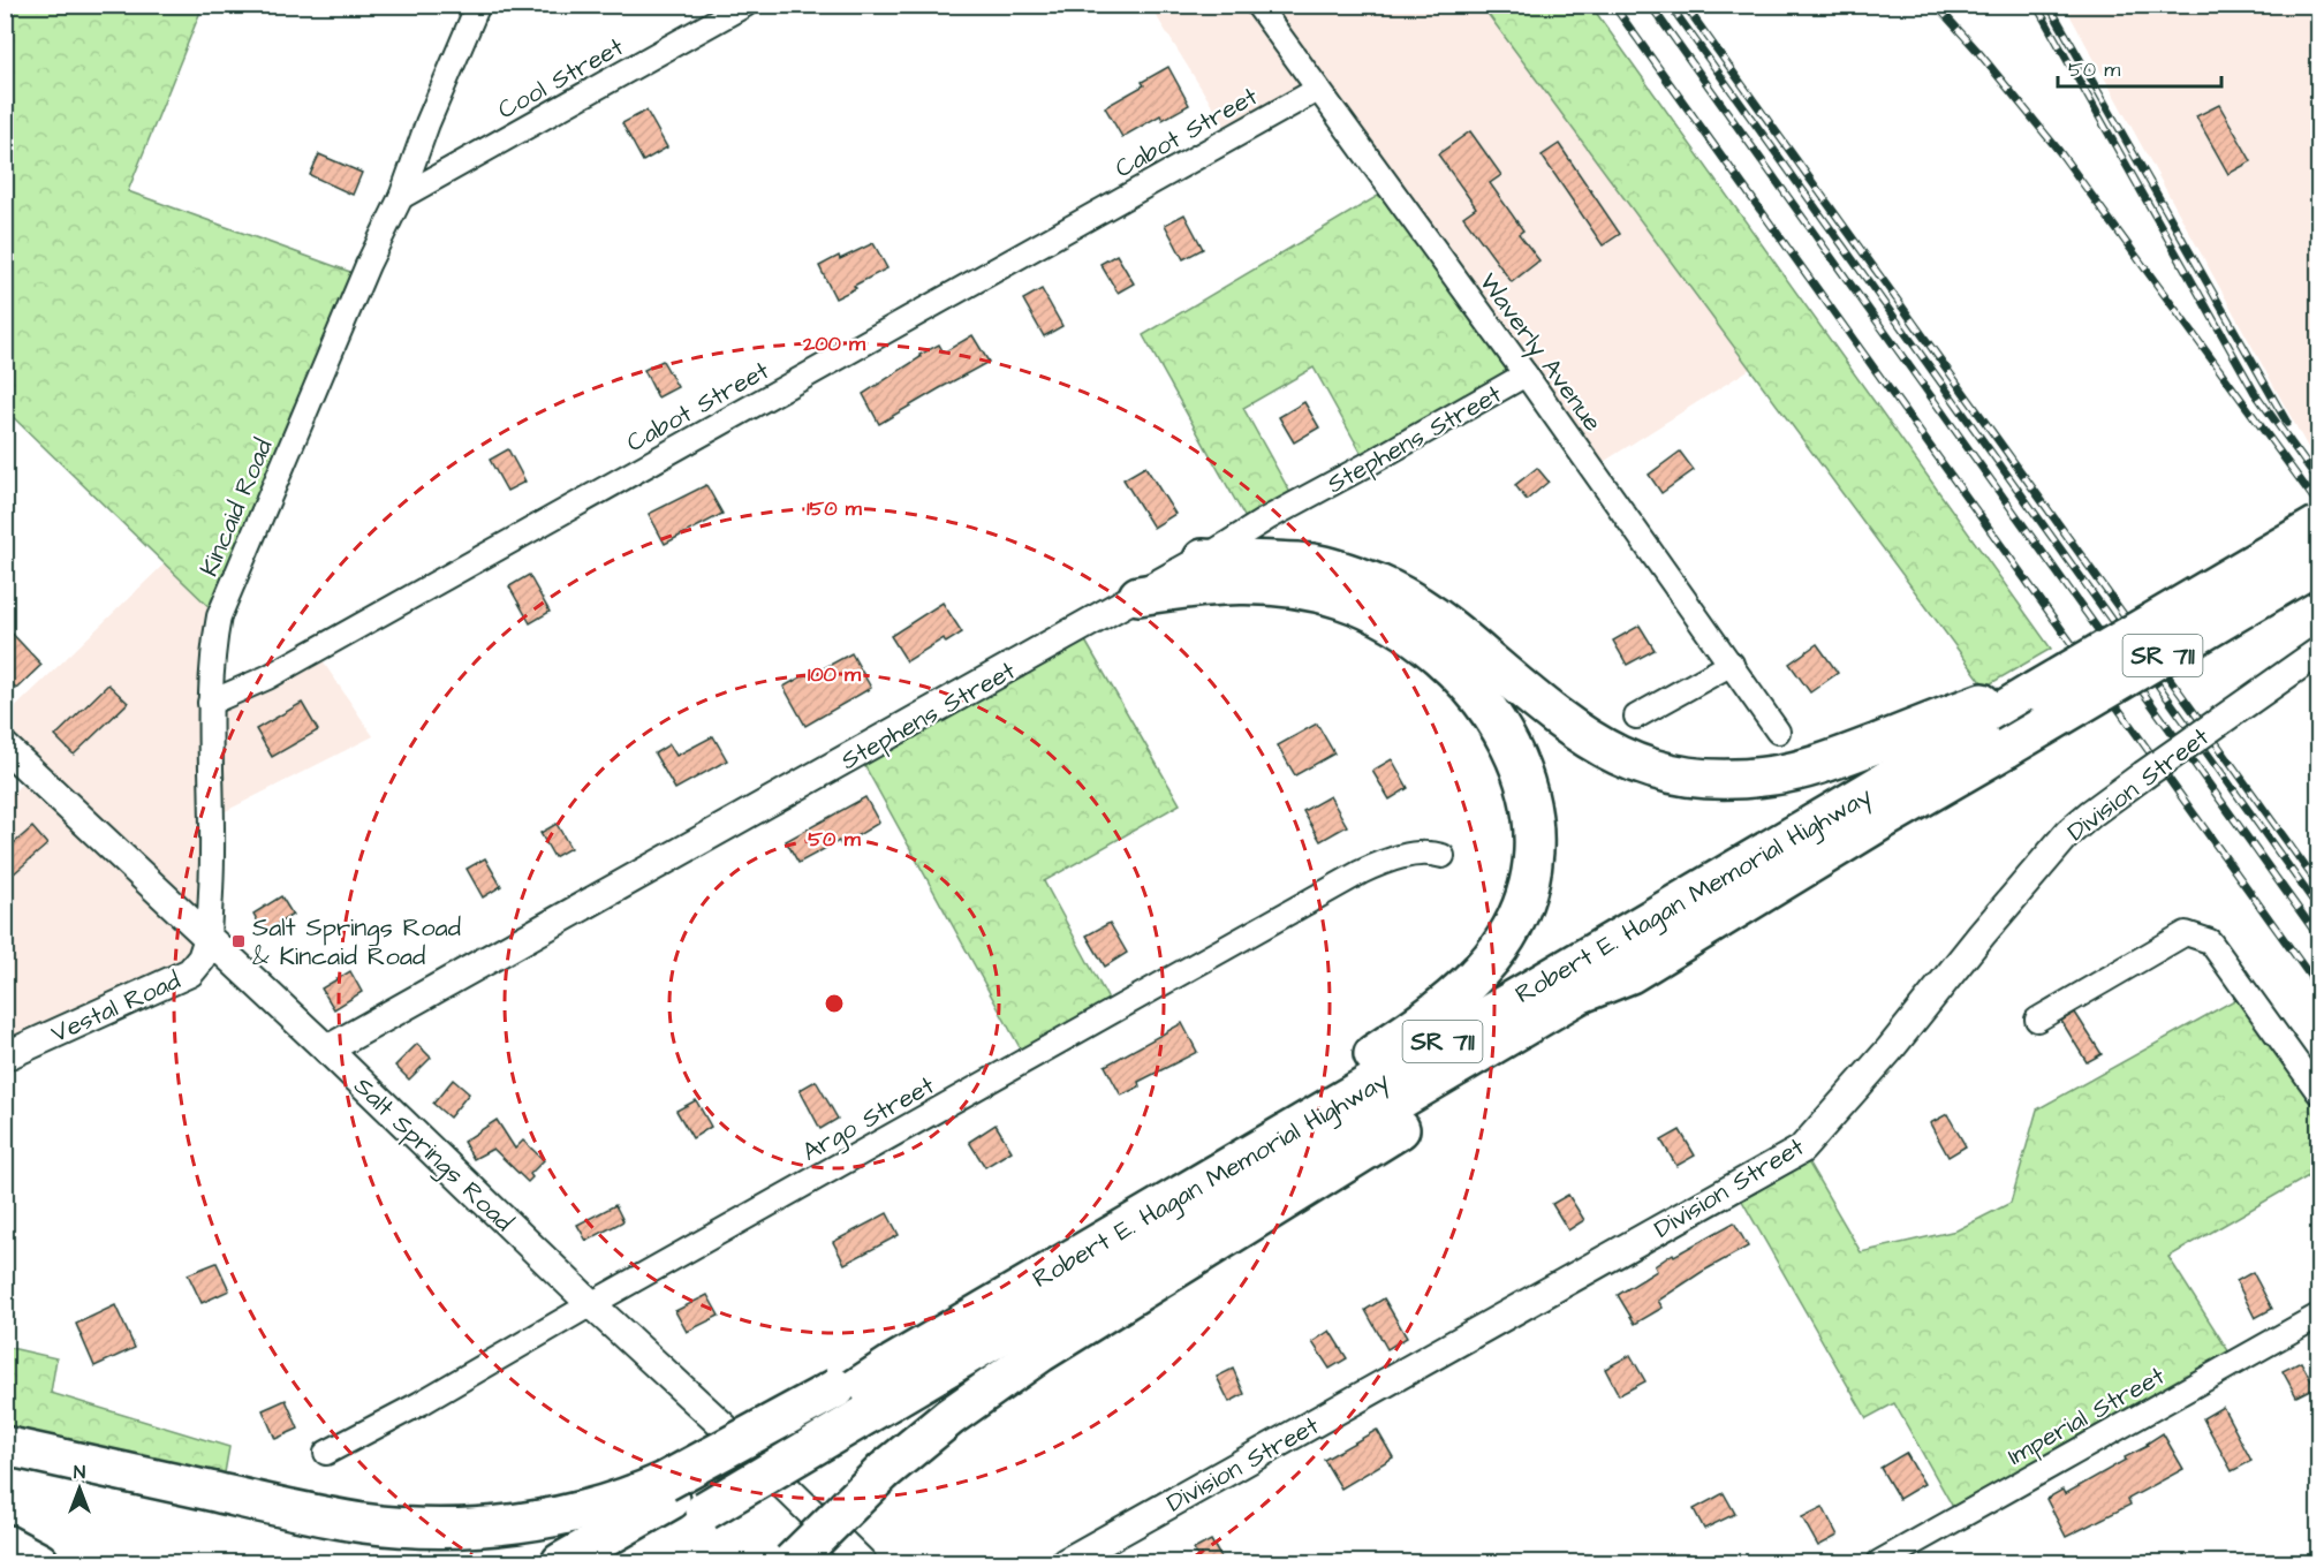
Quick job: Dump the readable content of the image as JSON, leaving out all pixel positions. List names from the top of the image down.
{
  "streets": {
    "highway": ["SR 711", "Robert E. Hagan Memorial Highway"],
    "street": [
      "Cool Street",
      "Cabot Street",
      "Waverly Avenue",
      "Stephens Street",
      "Kincaid Road",
      "Division Street",
      "Vestal Road",
      "Argo Street",
      "Salt Springs Road",
      "Imperial Street"
    ]
  },
  "crossings": [
    ["Cool Street", "Kincaid Road"],
    ["Cabot Street", "Waverly Avenue"],
    ["Cabot Street", "Kincaid Road"],
    ["Waverly Avenue", "Stephens Street"],
    ["Stephens Street", "Salt Springs Road"],
    ["Kincaid Road", "Vestal Road"],
    ["Kincaid Road", "Salt Springs Road"],
    ["SR 711", "Robert E. Hagan Memorial Highway"],
    ["Vestal Road", "Salt Springs Road"],
    ["Argo Street", "Salt Springs Road"]
  ],
  "places": {
    "transit": ["Salt Springs Road & Kincaid Road"]
  },
  "scale_bar": "50 m",
  "north": "top",
  "rings": [
    "200 m",
    "150 m",
    "100 m",
    "50 m"
  ]
}
